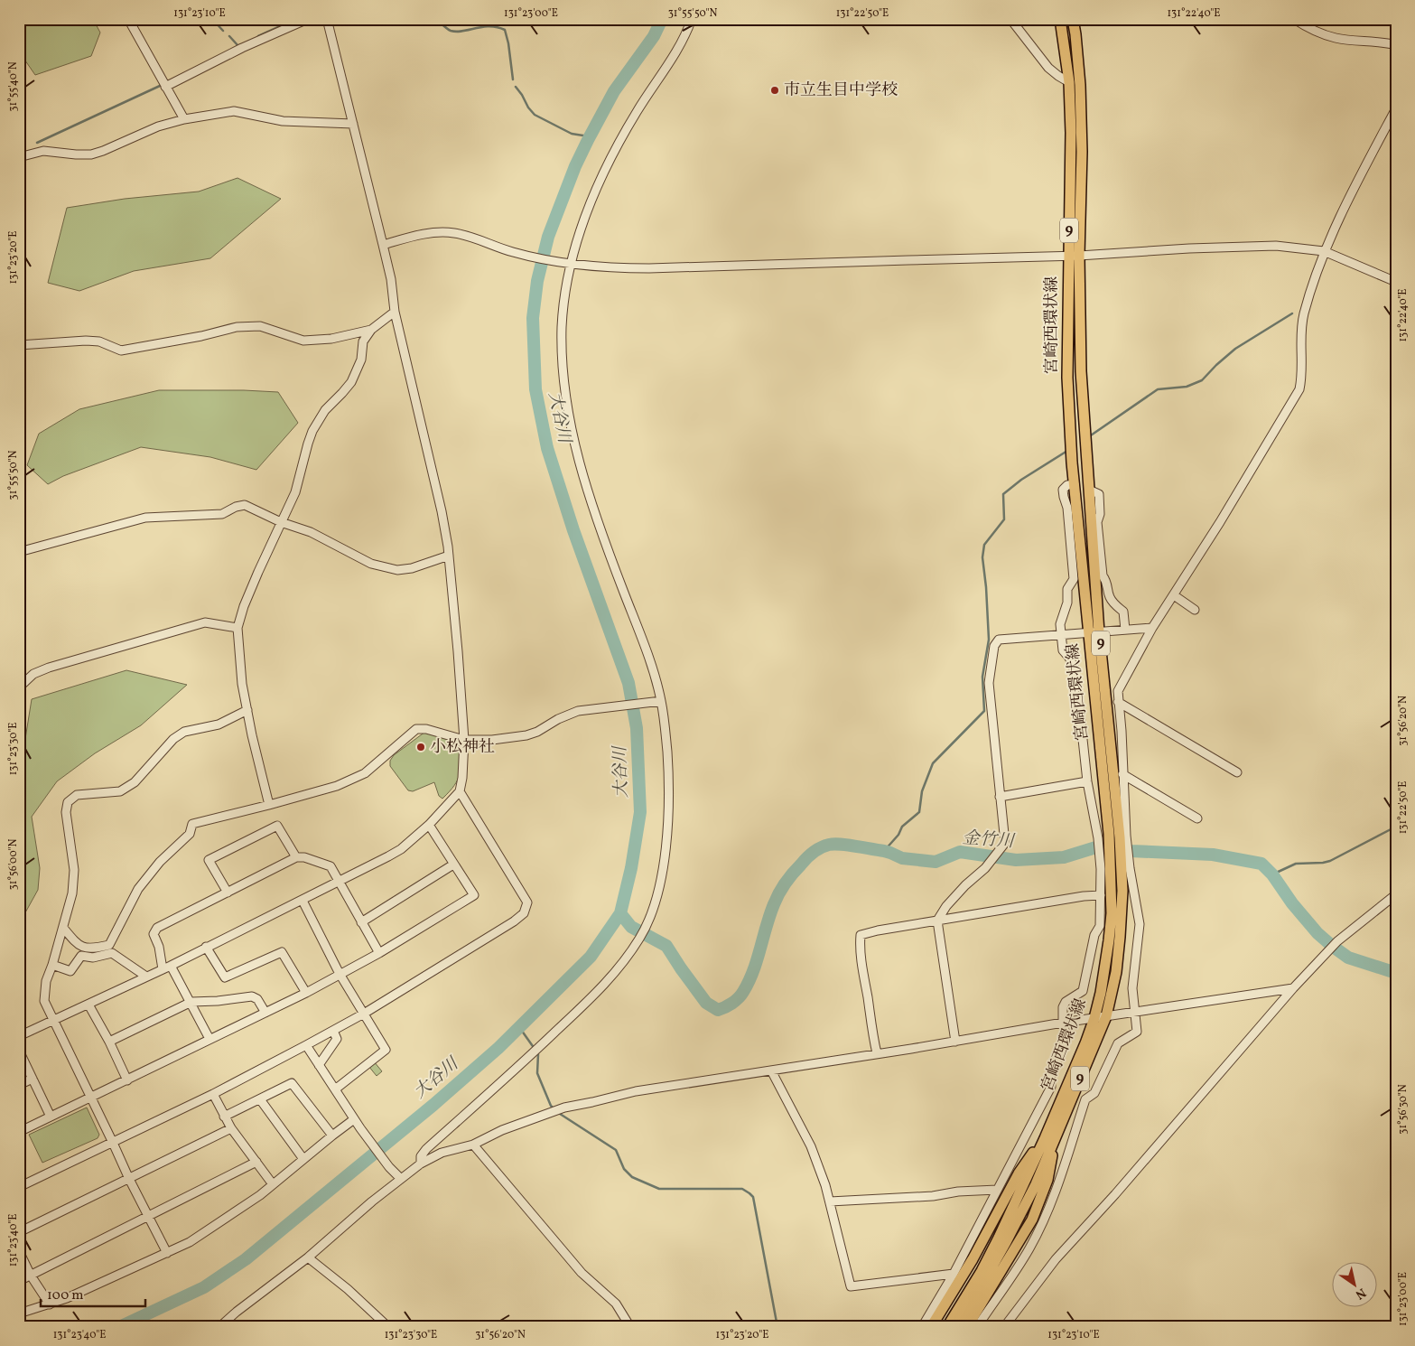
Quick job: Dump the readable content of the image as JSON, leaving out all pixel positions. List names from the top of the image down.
{
  "streets": {
    "main road": ["9", "宮崎西環状線"]
  },
  "water": ["大谷川", "金竹川"],
  "places": ["市立生目中学校", "小松神社"],
  "scale_bar": "100 m",
  "north": "bottom right",
  "coordinates": [
    "131°23'10\"E",
    "131°23'00\"E",
    "31°55'50\"N",
    "131°22'50\"E",
    "131°22'40\"E",
    "31°55'40\"N",
    "131°23'20\"E",
    "31°56'20\"N",
    "131°23'30\"E",
    "31°56'00\"N",
    "31°56'30\"N",
    "131°23'40\"E"
  ]
}
